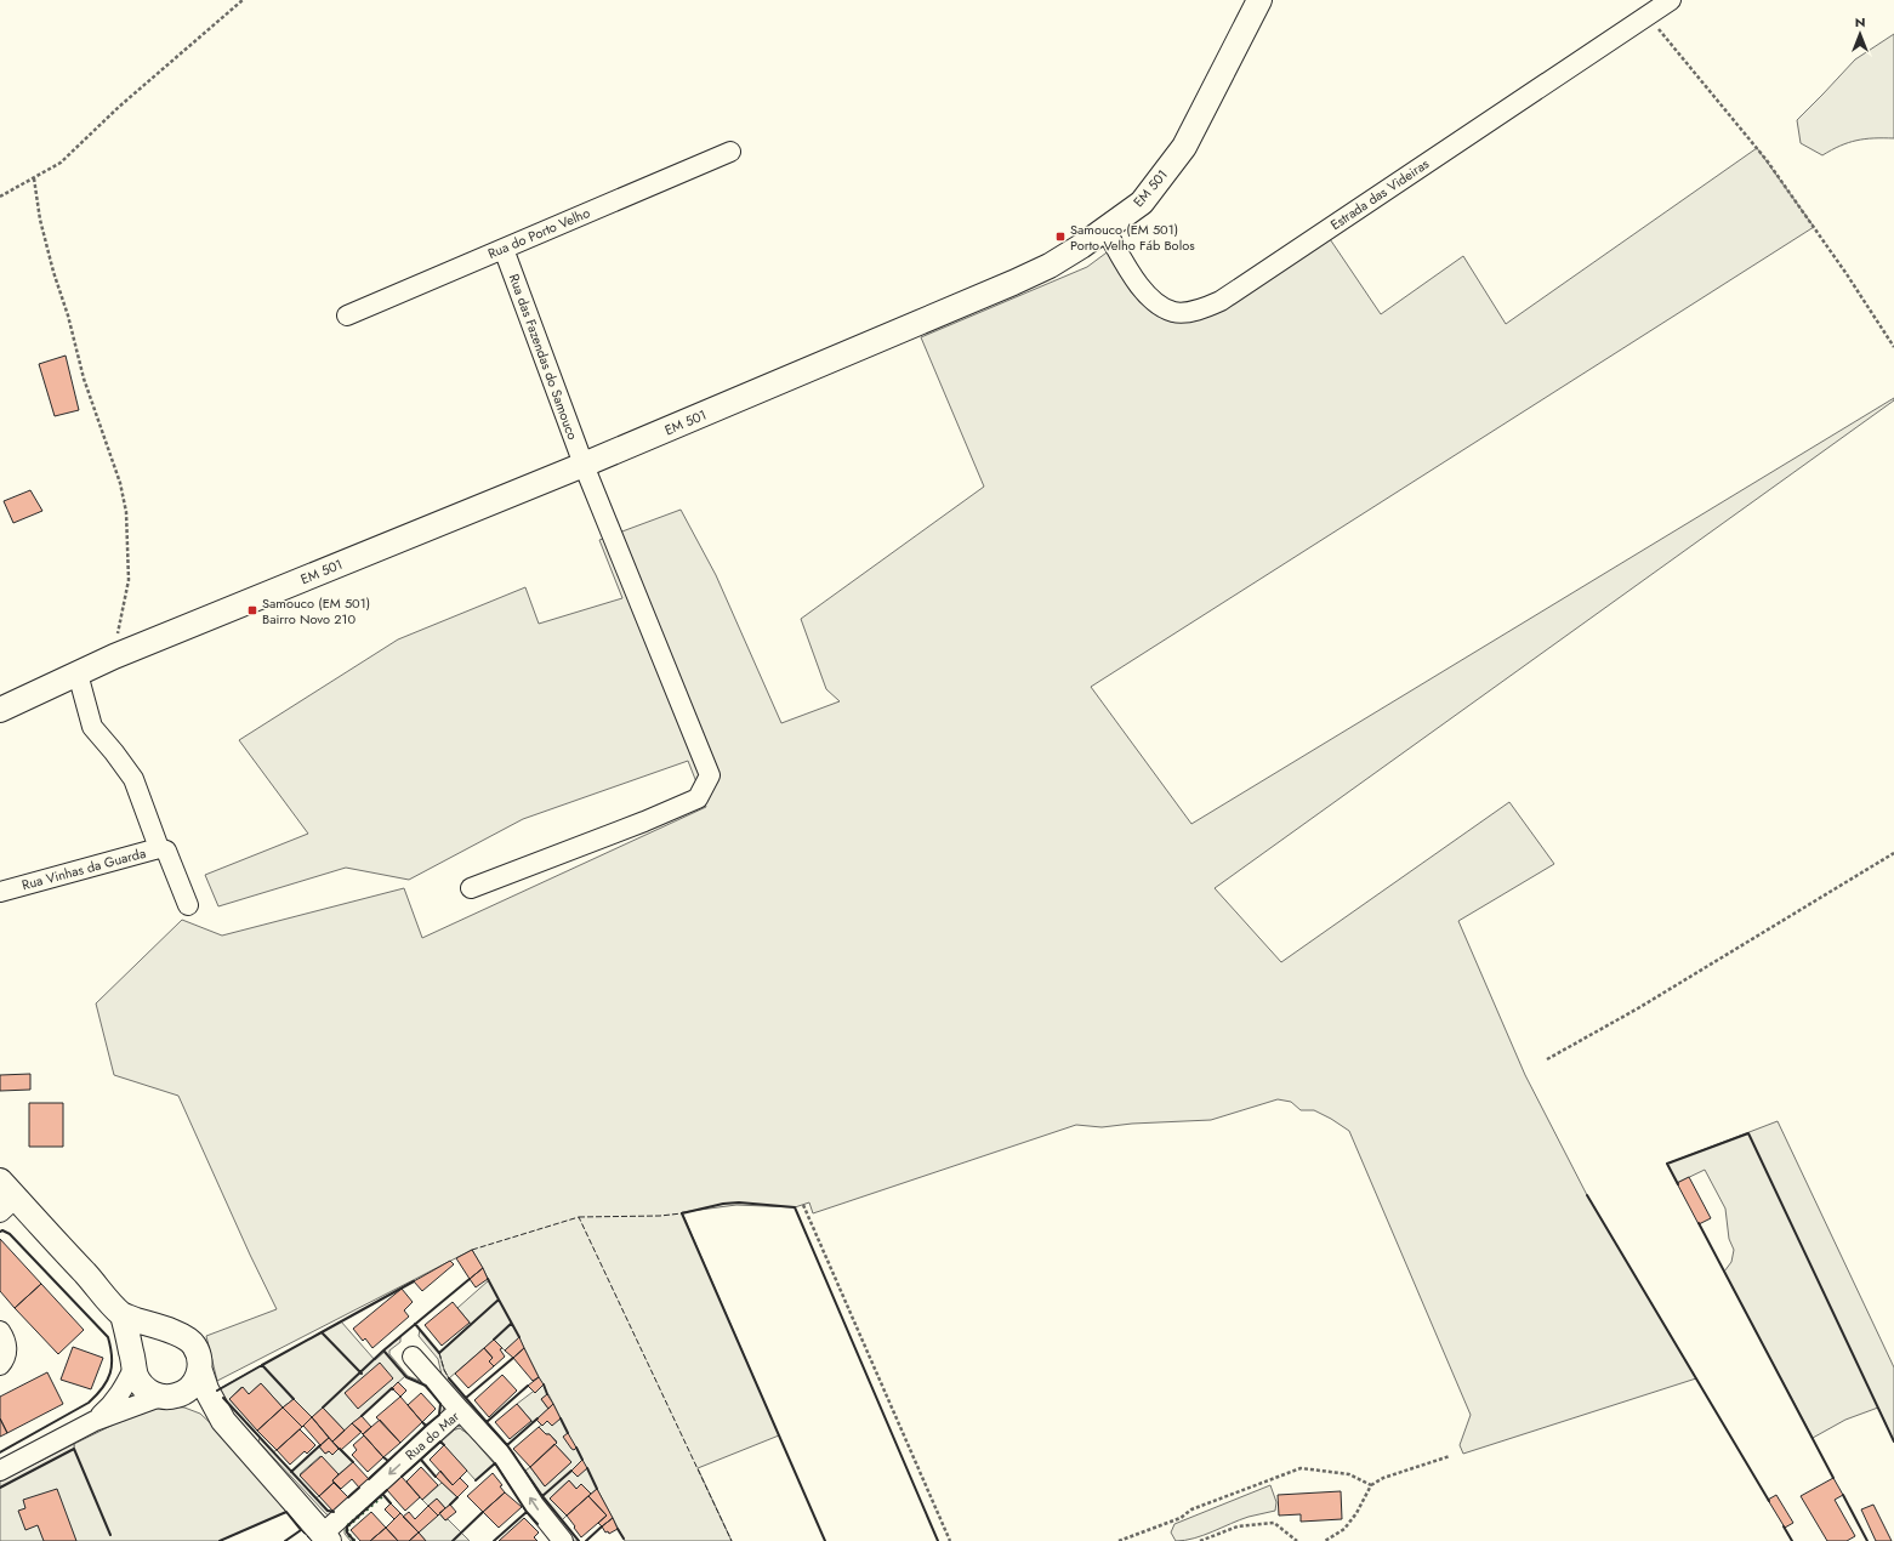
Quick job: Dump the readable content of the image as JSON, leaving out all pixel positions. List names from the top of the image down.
{
  "streets": {
    "main road": ["EM 501"],
    "street": [
      "Estrada das Videiras",
      "Rua do Porto Velho",
      "Rua das Fazendas do Samouco",
      "Rua Vinhas da Guarda",
      "Rua do Mar"
    ]
  },
  "crossings": [
    ["EM 501", "Estrada das Videiras"],
    ["EM 501", "Rua das Fazendas do Samouco"],
    ["Rua do Porto Velho", "Rua das Fazendas do Samouco"]
  ],
  "places": {
    "transit": ["Samouco (EM 501) Porto Velho Fáb Bolos", "Samouco (EM 501) Bairro Novo 210"]
  },
  "north": "top"
}
